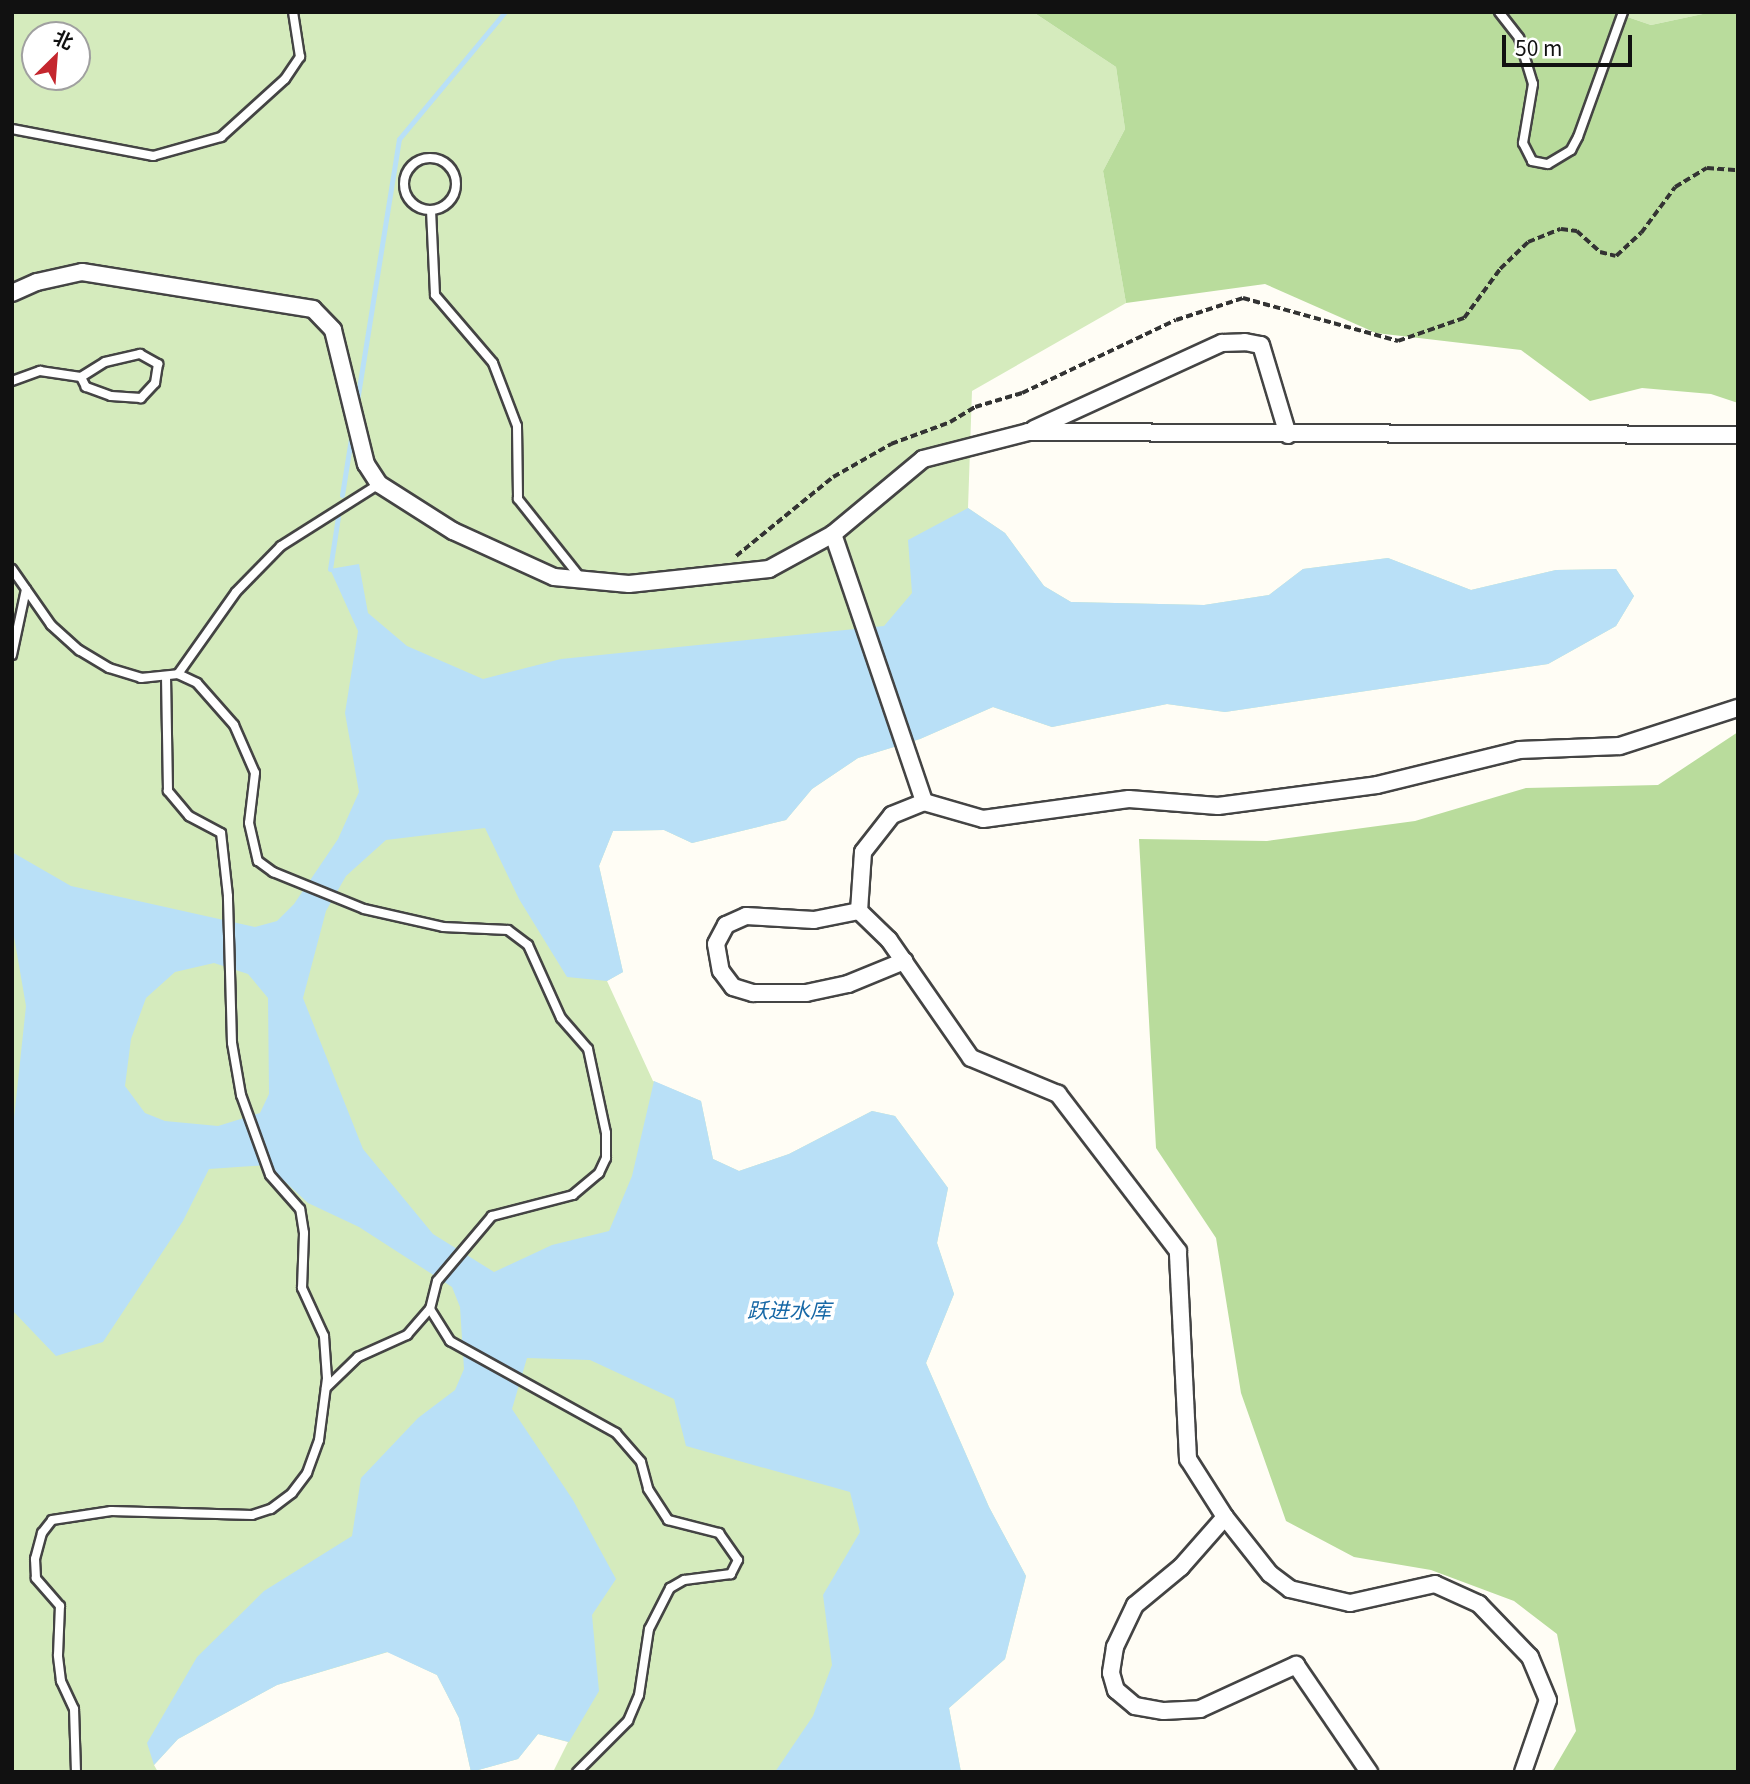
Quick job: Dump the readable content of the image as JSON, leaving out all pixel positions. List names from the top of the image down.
{
  "water": ["跃进水库"],
  "scale_bar": "50 m",
  "north": "top right"
}
